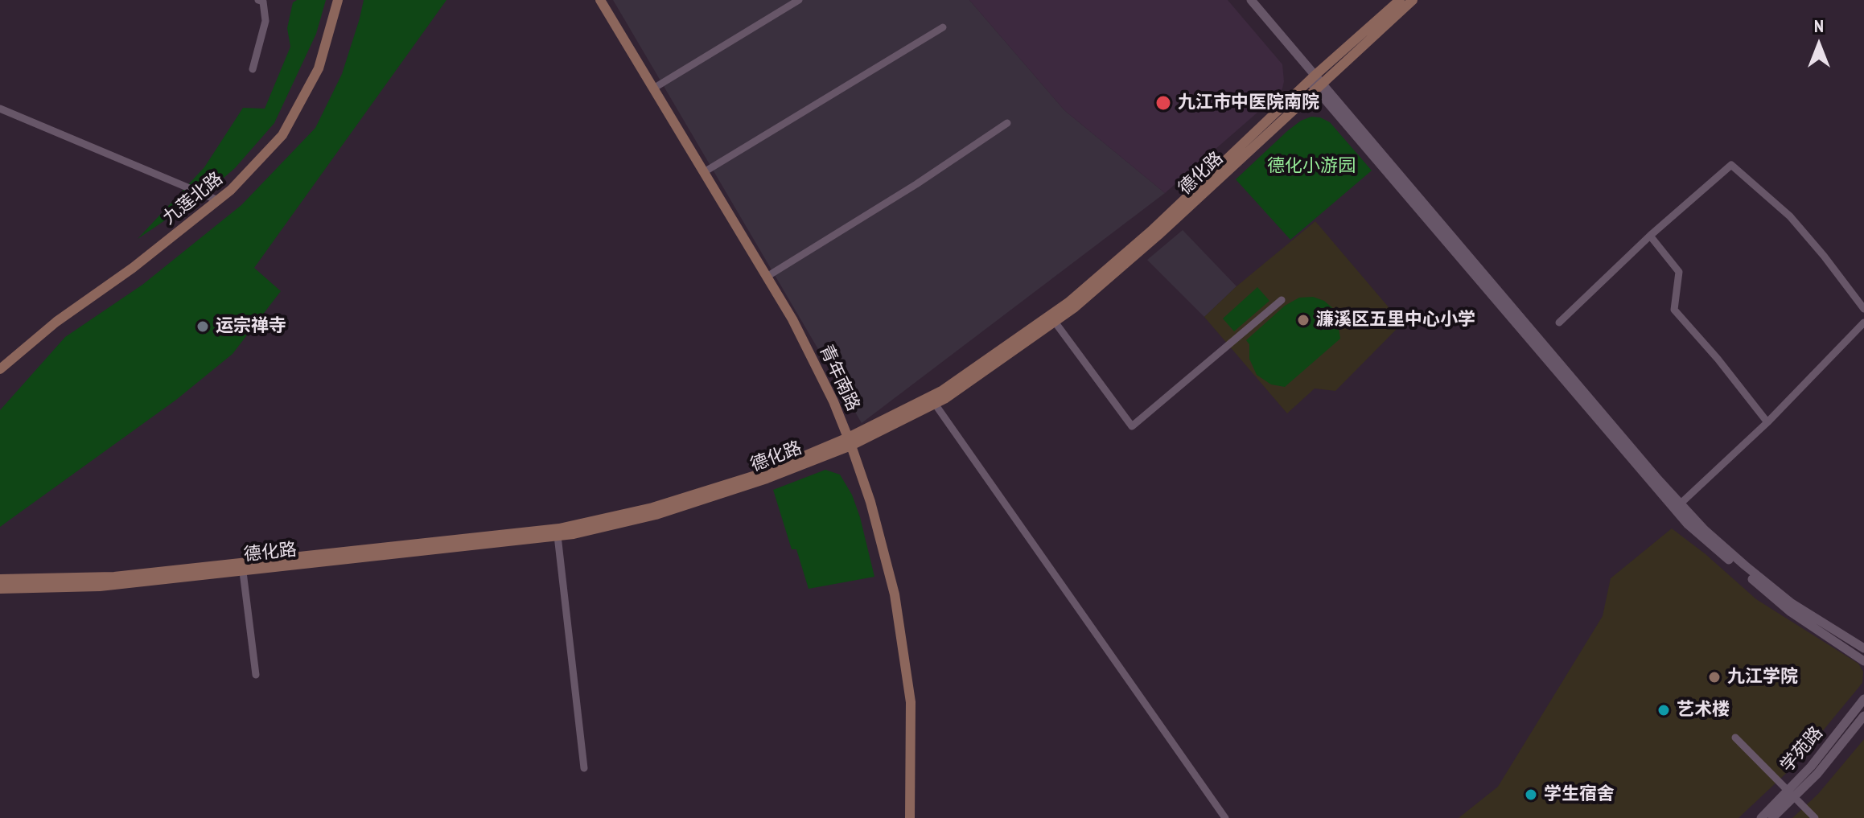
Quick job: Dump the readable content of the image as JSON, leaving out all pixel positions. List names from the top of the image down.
{
  "streets": {
    "main road": ["德化路", "九莲北路", "青年南路"],
    "street": ["学苑路"]
  },
  "crossings": [
    ["德化路", "青年南路"]
  ],
  "parks": ["德化小游园"],
  "places": [
    "九江市中医院南院",
    "濂溪区五里中心小学",
    "运宗禅寺",
    "九江学院",
    "艺术楼",
    "学生宿舍"
  ],
  "north": "top"
}
